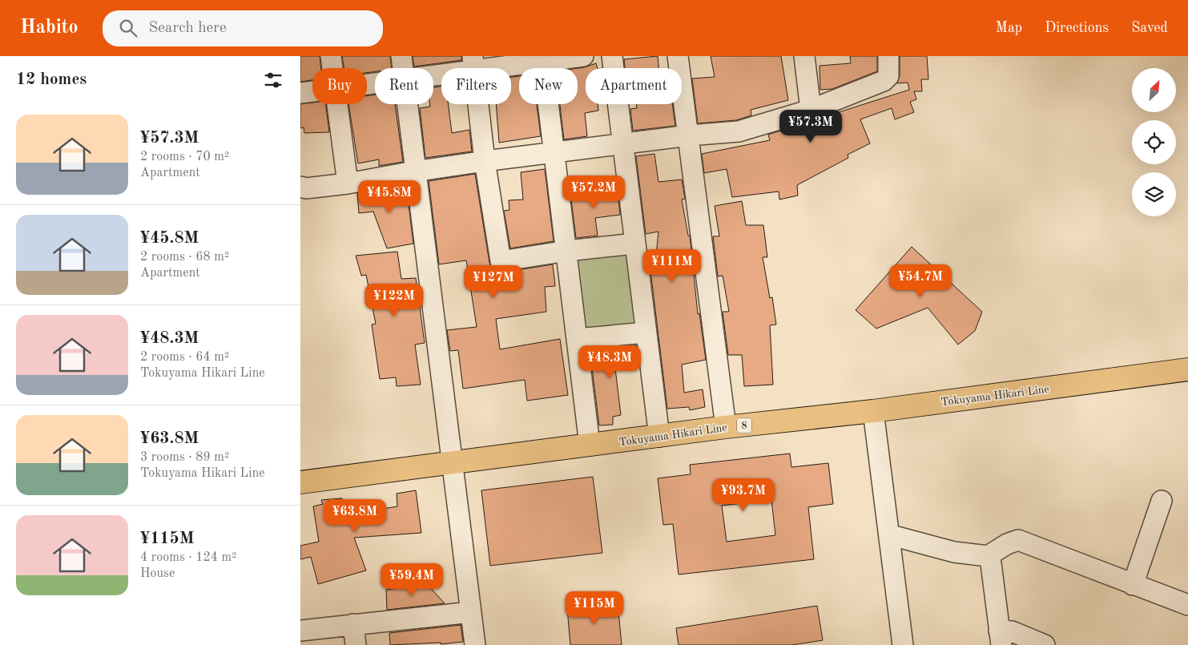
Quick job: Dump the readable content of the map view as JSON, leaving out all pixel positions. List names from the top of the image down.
{
  "streets": {
    "main road": ["Tokuyama Hikari Line", "8"]
  },
  "north": "top right",
  "page": {
    "header": "Habito",
    "search": "Search here",
    "nav": ["Map", "Directions", "Saved"],
    "heading": "12 homes",
    "chip": [
      "Buy",
      "Rent",
      "Filters",
      "New",
      "Apartment"
    ],
    "list": [
      {
        "name": "¥57.3M",
        "note": "2 rooms · 70 m² · Apartment"
      },
      {
        "name": "¥45.8M",
        "note": "2 rooms · 68 m² · Apartment"
      },
      {
        "name": "¥48.3M",
        "note": "2 rooms · 64 m² · Tokuyama Hikari Line"
      },
      {
        "name": "¥63.8M",
        "note": "3 rooms · 89 m² · Tokuyama Hikari Line"
      },
      {
        "name": "¥115M",
        "note": "4 rooms · 124 m² · House"
      }
    ],
    "price": [
      "¥57.3M",
      "¥57.2M",
      "¥45.8M",
      "¥111M",
      "¥54.7M",
      "¥127M",
      "¥122M",
      "¥48.3M",
      "¥93.7M",
      "¥63.8M",
      "¥59.4M",
      "¥115M"
    ]
  }
}
